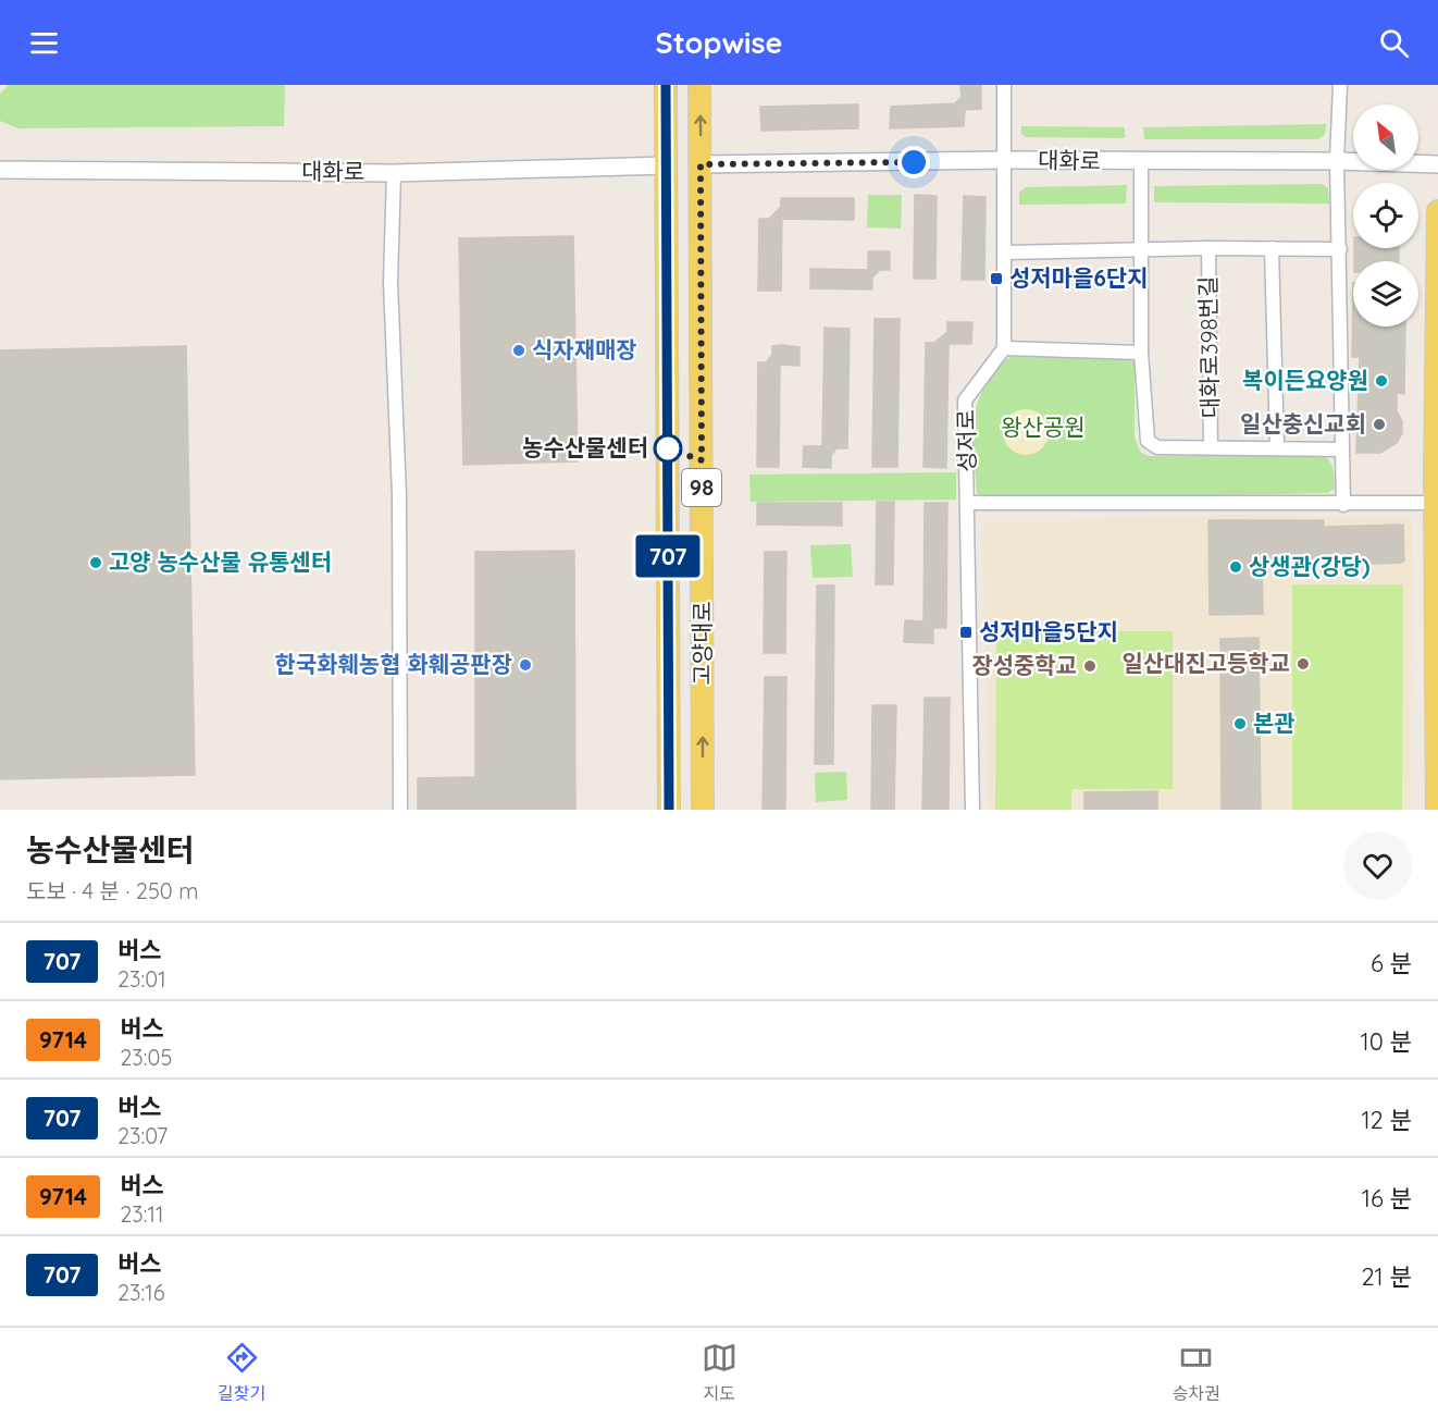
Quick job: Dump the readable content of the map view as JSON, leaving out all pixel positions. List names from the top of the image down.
{
  "streets": {
    "main road": ["98", "고양대로"],
    "street": ["대화로", "대화로398번길", "성저로"]
  },
  "crossings": [
    ["대화로", "대화로398번길"],
    ["대화로", "고양대로"]
  ],
  "parks": ["왕산공원"],
  "places": {
    "transit": ["성저마을6단지", "성저마을5단지"],
    "other": [
      "식자재매장",
      "복이든요양원",
      "일산충신교회",
      "농수산물센터",
      "고양 농수산물 유통센터",
      "상생관(강당)",
      "일산대진고등학교",
      "한국화훼농협 화훼공판장",
      "장성중학교",
      "본관"
    ]
  },
  "lines": ["bus line 707"],
  "north": "top left",
  "page": {
    "header": "Stopwise",
    "on_map": "707",
    "heading": ["농수산물센터", "도보 · 4 분 · 250 m"],
    "list": [
      {
        "mark": "707",
        "name": "버스",
        "note": "23:01",
        "value": "6 분"
      },
      {
        "mark": "9714",
        "name": "버스",
        "note": "23:05",
        "value": "10 분"
      },
      {
        "mark": "707",
        "name": "버스",
        "note": "23:07",
        "value": "12 분"
      },
      {
        "mark": "9714",
        "name": "버스",
        "note": "23:11",
        "value": "16 분"
      },
      {
        "mark": "707",
        "name": "버스",
        "note": "23:16",
        "value": "21 분"
      }
    ],
    "tabs": ["길찾기", "지도", "승차권"]
  }
}
